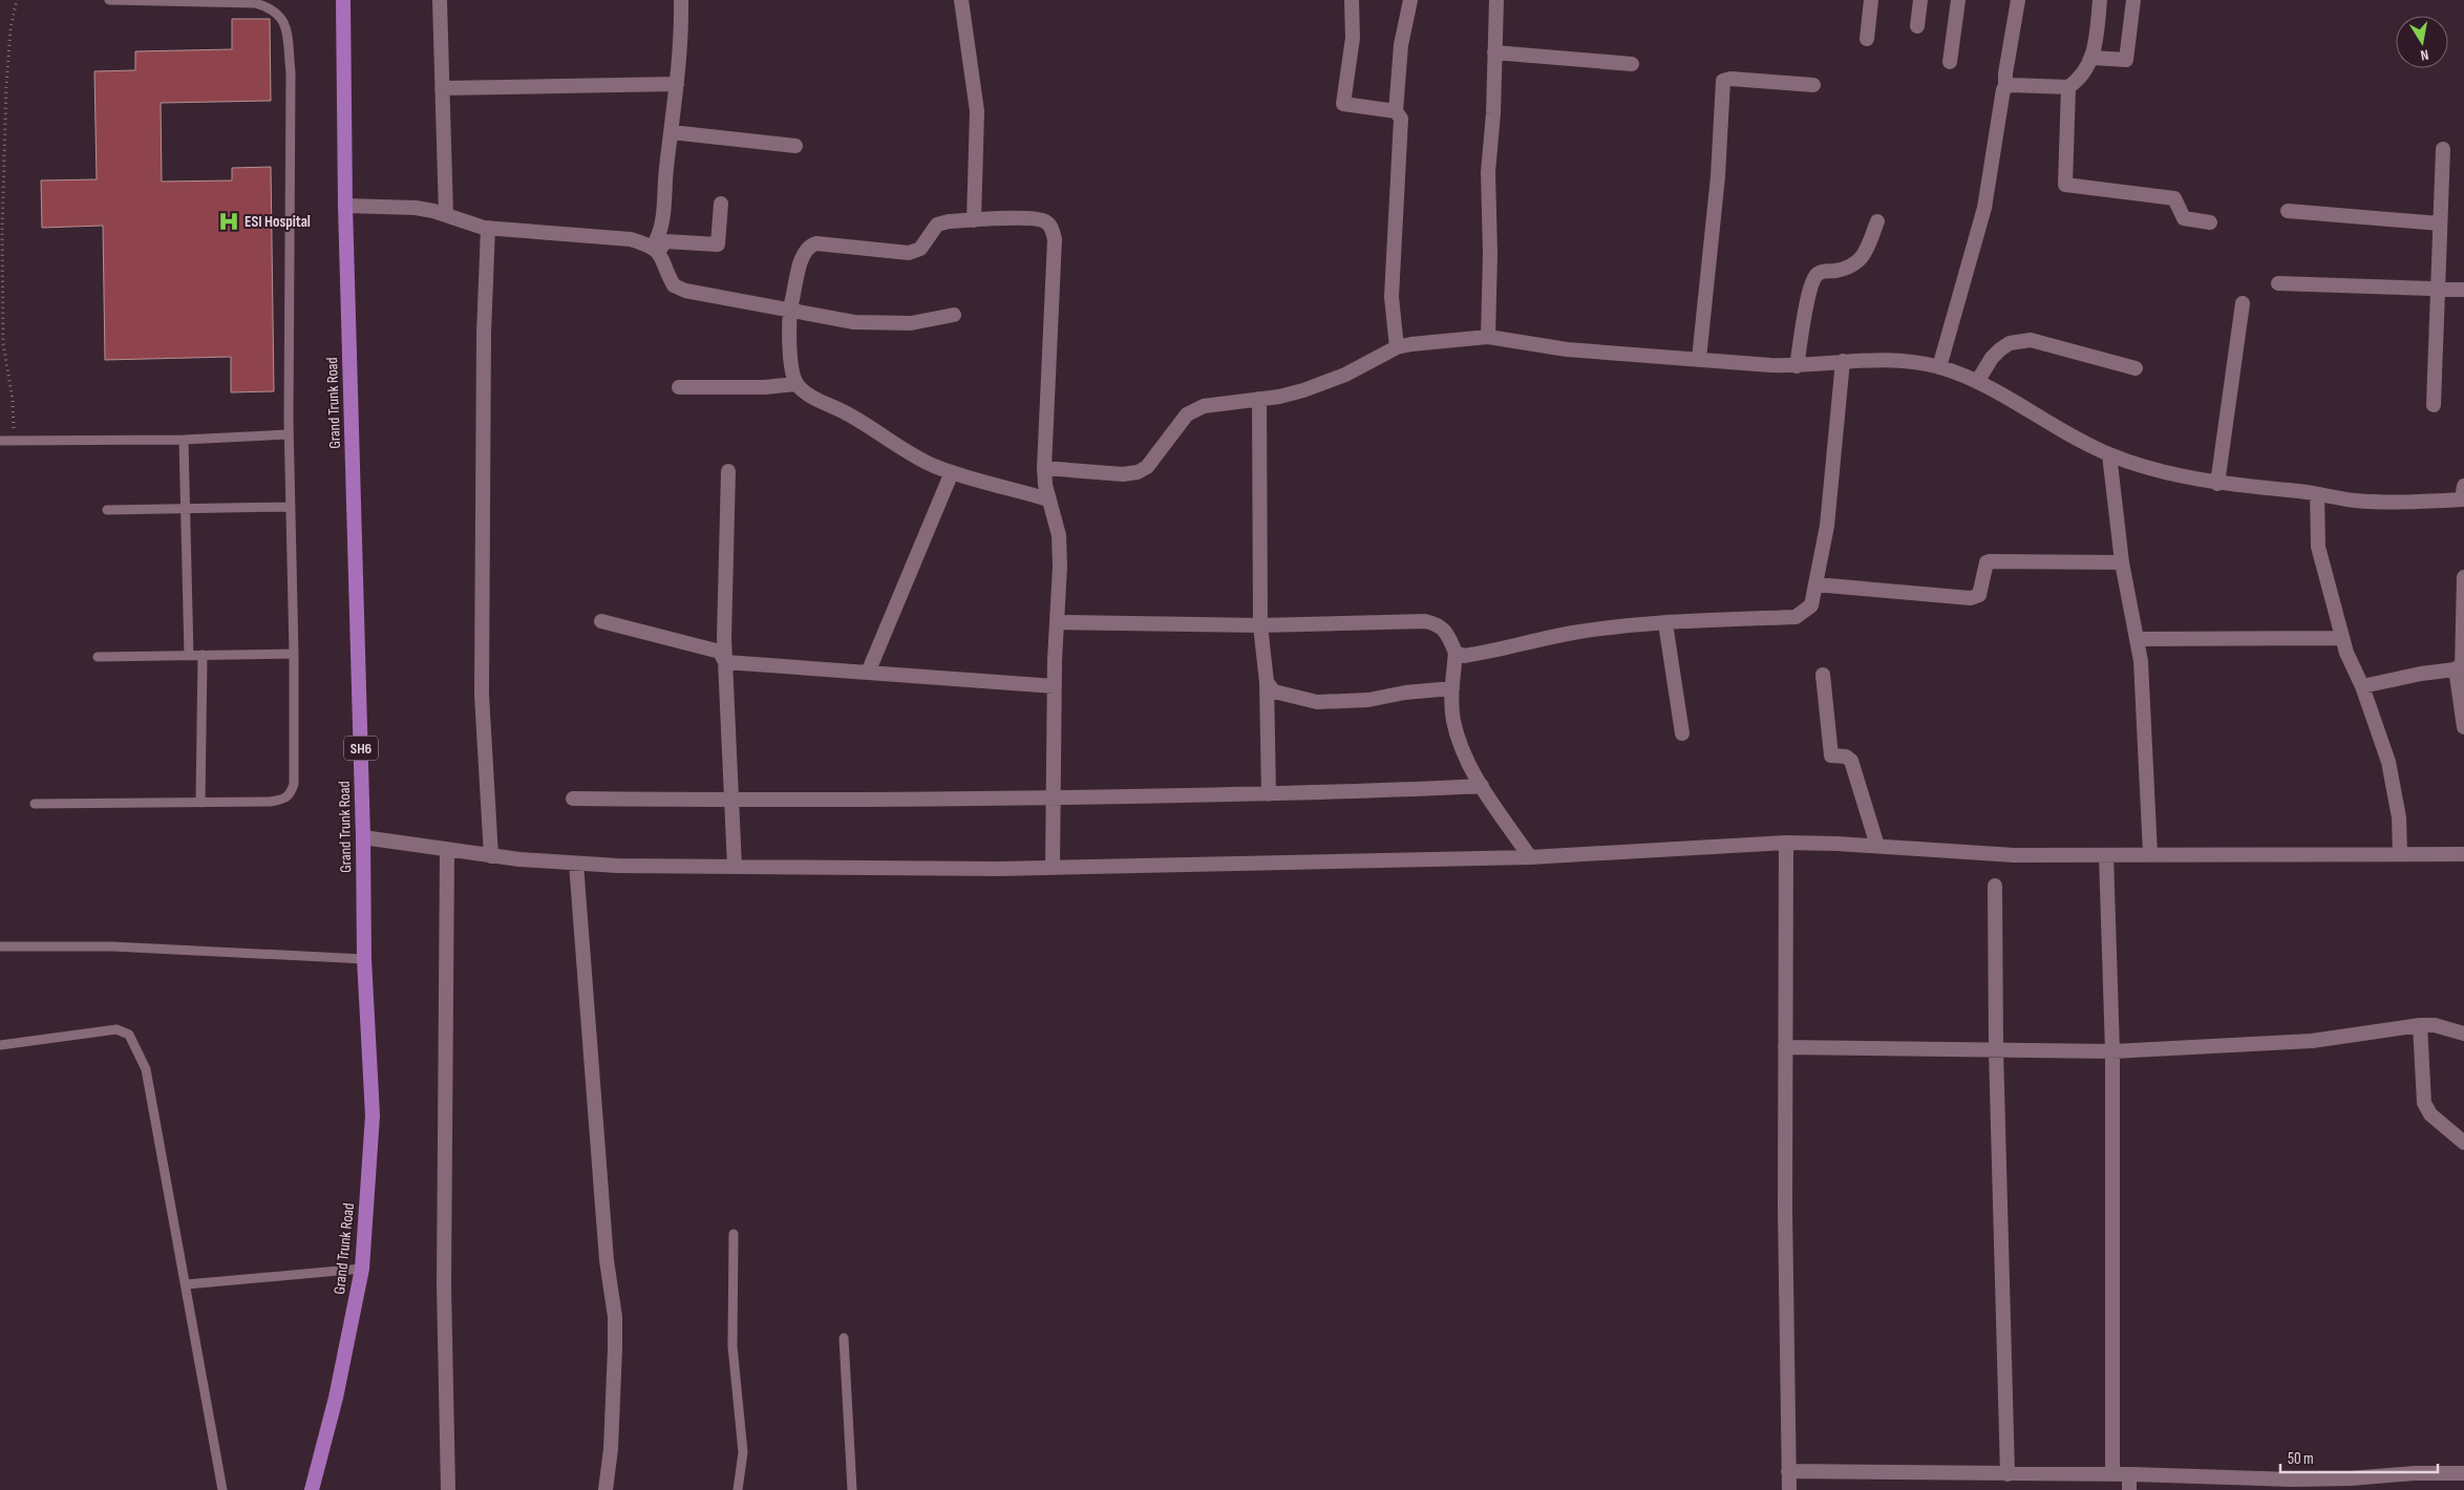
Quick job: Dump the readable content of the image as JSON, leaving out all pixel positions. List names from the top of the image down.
{
  "streets": {
    "main road": ["Grand Trunk Road", "SH6"]
  },
  "places": {
    "hospital": ["ESI Hospital"]
  },
  "scale_bar": "50 m",
  "north": "bottom"
}
